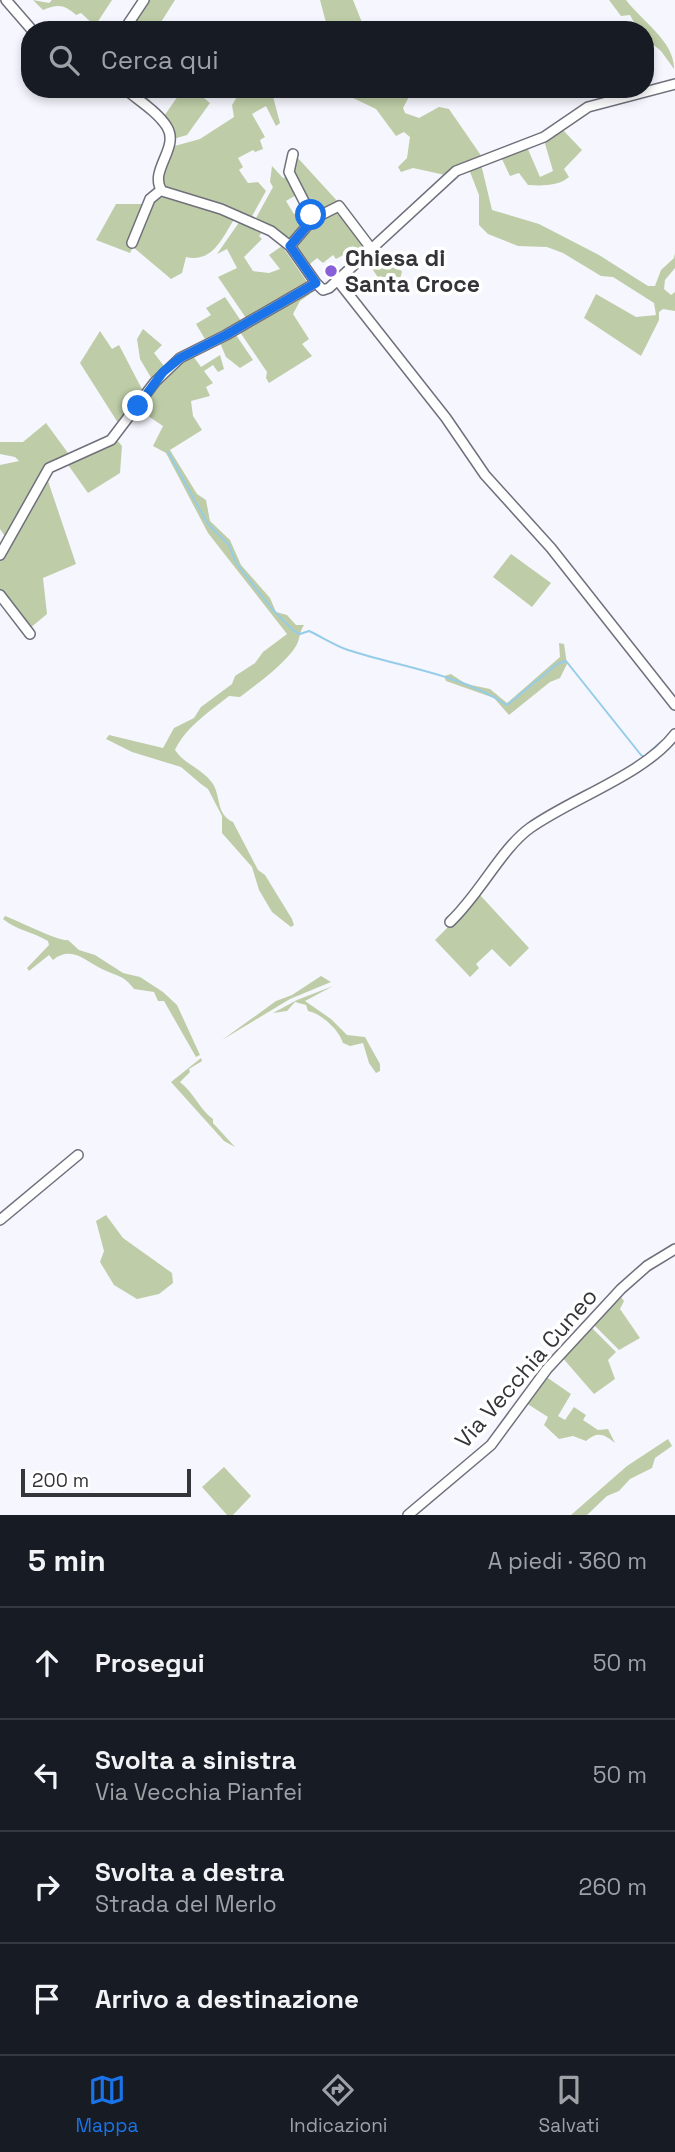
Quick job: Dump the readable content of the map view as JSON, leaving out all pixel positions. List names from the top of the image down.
{
  "streets": {
    "street": ["Via Vecchia Cuneo"]
  },
  "places": ["Chiesa di Santa Croce"],
  "scale_bar": "200 m",
  "page": {
    "search": "Cerca qui",
    "scale": "200 m",
    "heading": ["5 min", "A piedi · 360 m"],
    "list": [
      ["Prosegui", "50 m"],
      ["Svolta a sinistra", "Via Vecchia Pianfei", "50 m"],
      ["Svolta a destra", "Strada del Merlo", "260 m"],
      "Arrivo a destinazione"
    ],
    "nav": ["Mappa", "Indicazioni", "Salvati"]
  }
}
